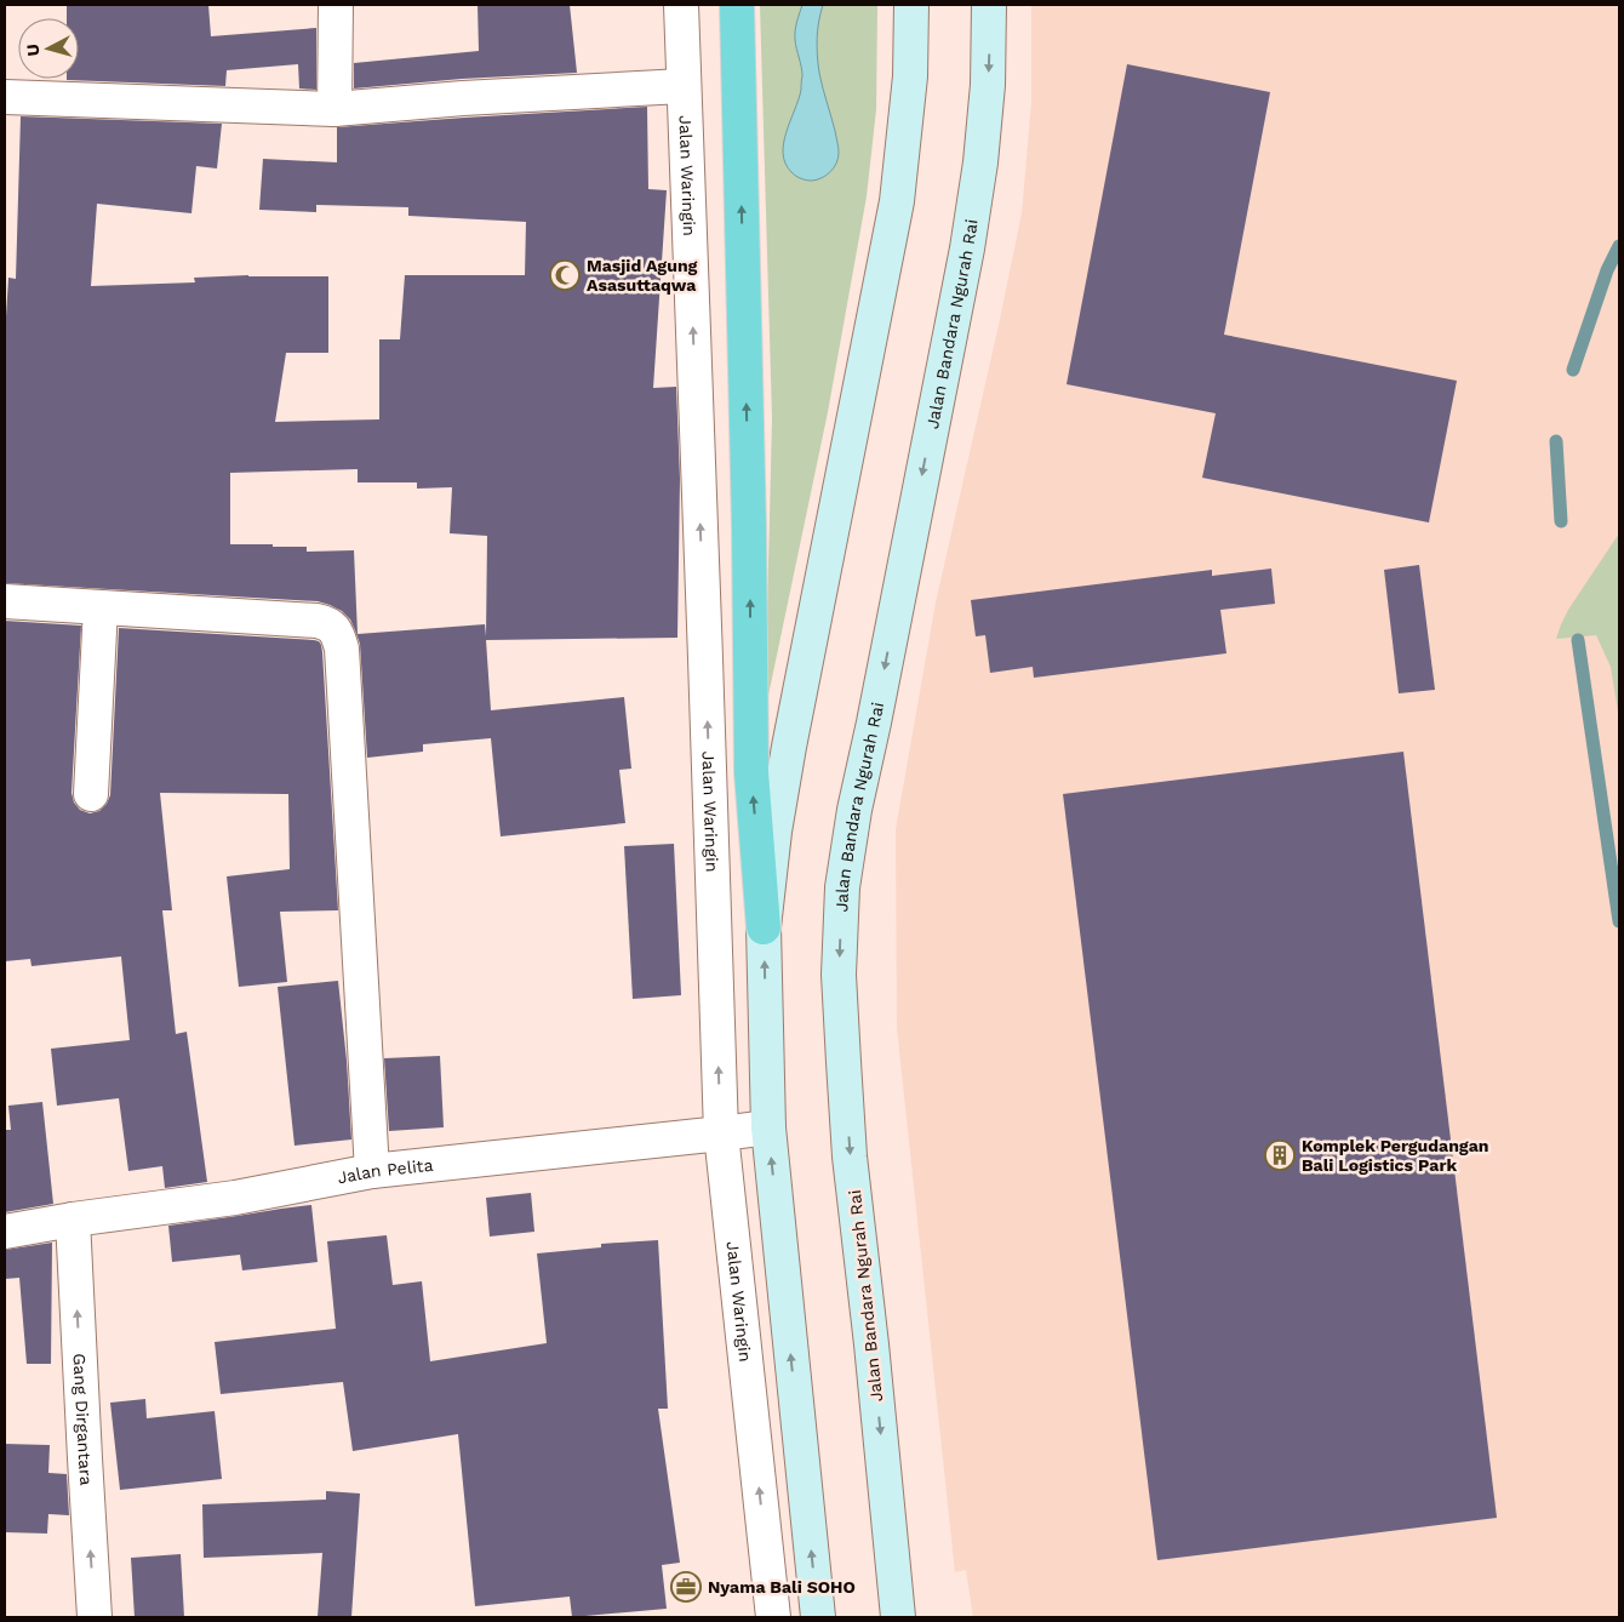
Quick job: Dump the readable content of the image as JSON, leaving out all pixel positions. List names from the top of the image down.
{
  "streets": {
    "main road": ["Jalan Bandara Ngurah Rai"],
    "street": ["Jalan Waringin", "Jalan Pelita", "Gang Dirgantara"]
  },
  "crossings": [
    ["Jalan Waringin", "Jalan Pelita"],
    ["Jalan Pelita", "Gang Dirgantara"]
  ],
  "one_way": ["Jalan Waringin", "Gang Dirgantara"],
  "places": {
    "mosque": ["Masjid Agung Asasuttaqwa"],
    "building": ["Komplek Pergudangan Bali Logistics Park"],
    "office": ["Nyama Bali SOHO"]
  },
  "north": "left"
}
